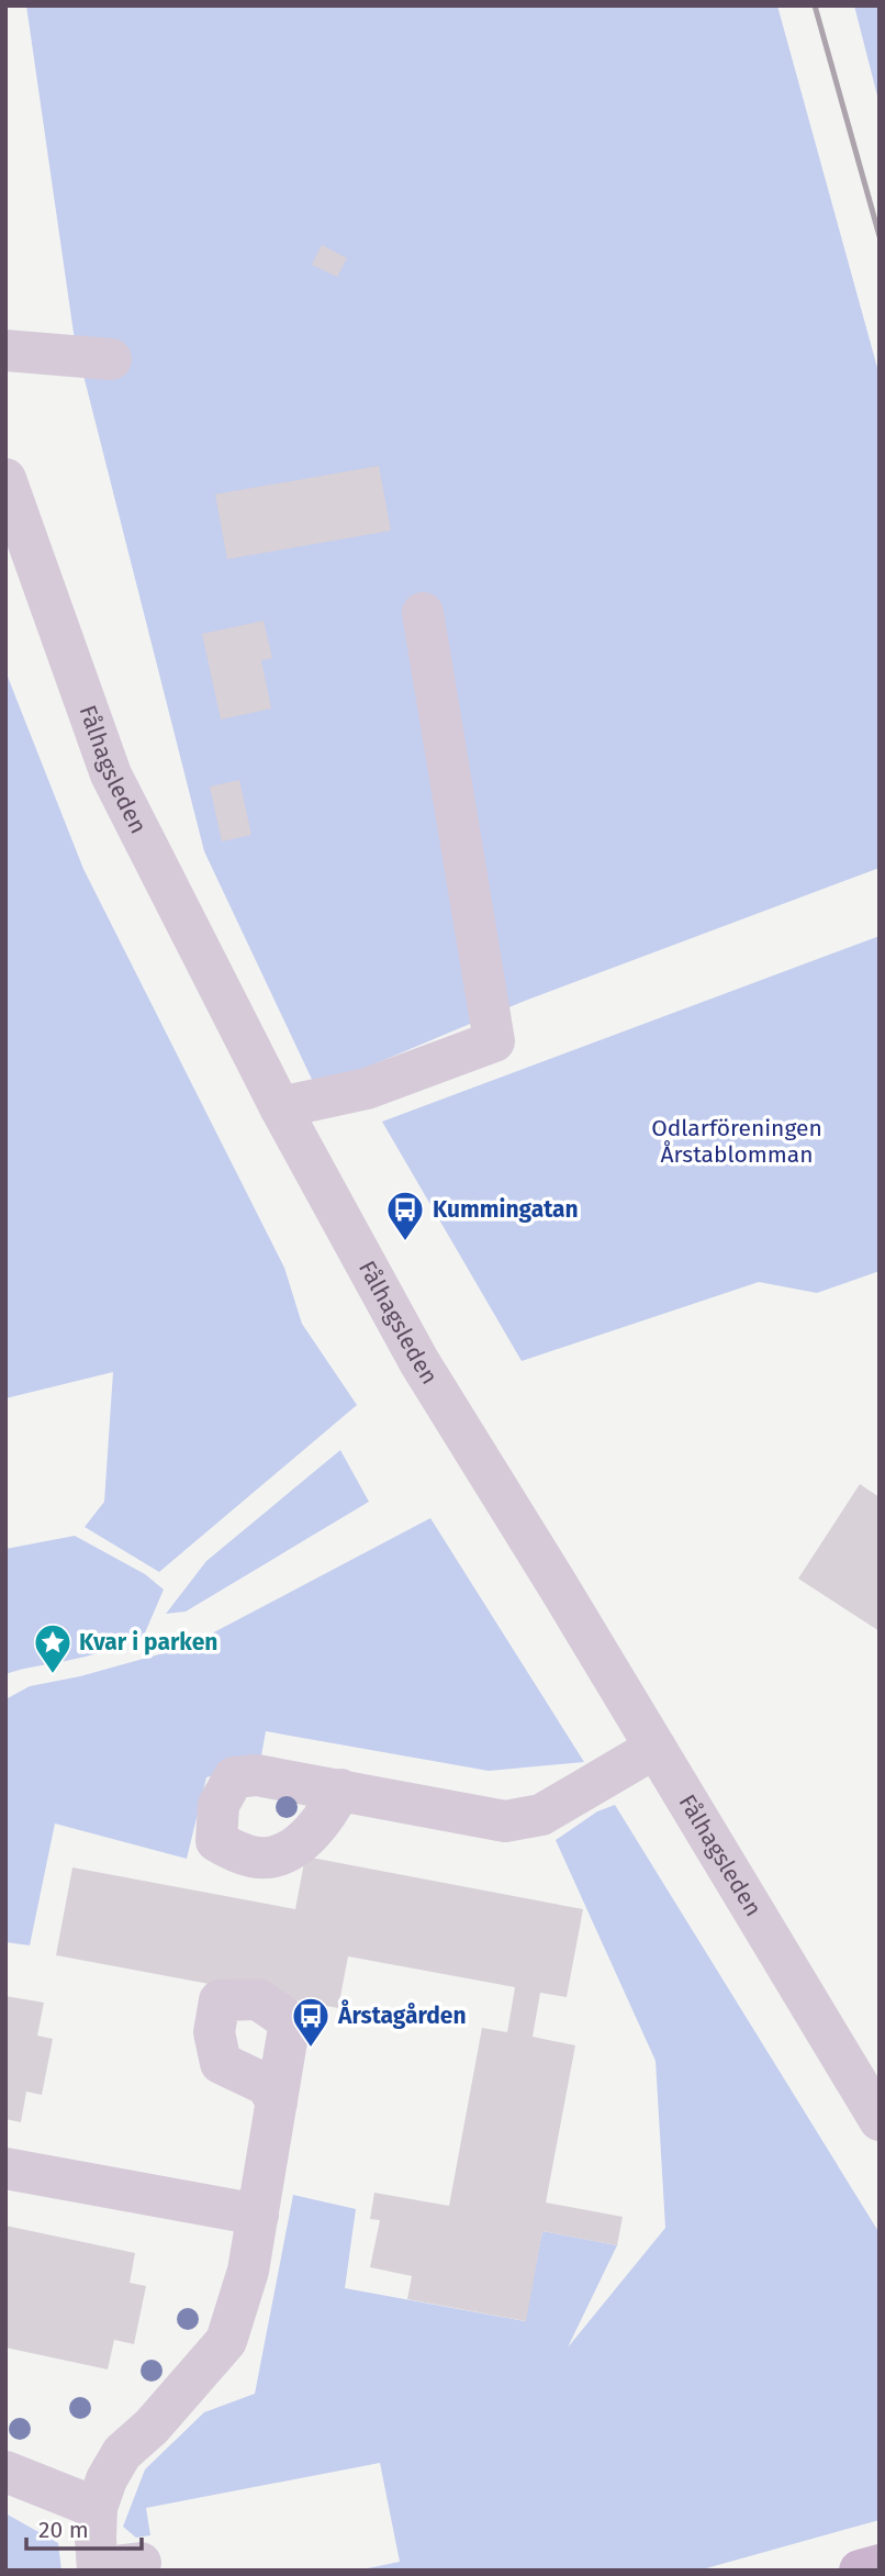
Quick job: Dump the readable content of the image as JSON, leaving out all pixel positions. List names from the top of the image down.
{
  "streets": {
    "street": ["Fålhagsleden"]
  },
  "parks": ["Odlarföreningen Årstablomman"],
  "places": {
    "bus stop": ["Kummingatan", "Årstagården"],
    "place": ["Kvar i parken"]
  },
  "scale_bar": "20 m"
}
